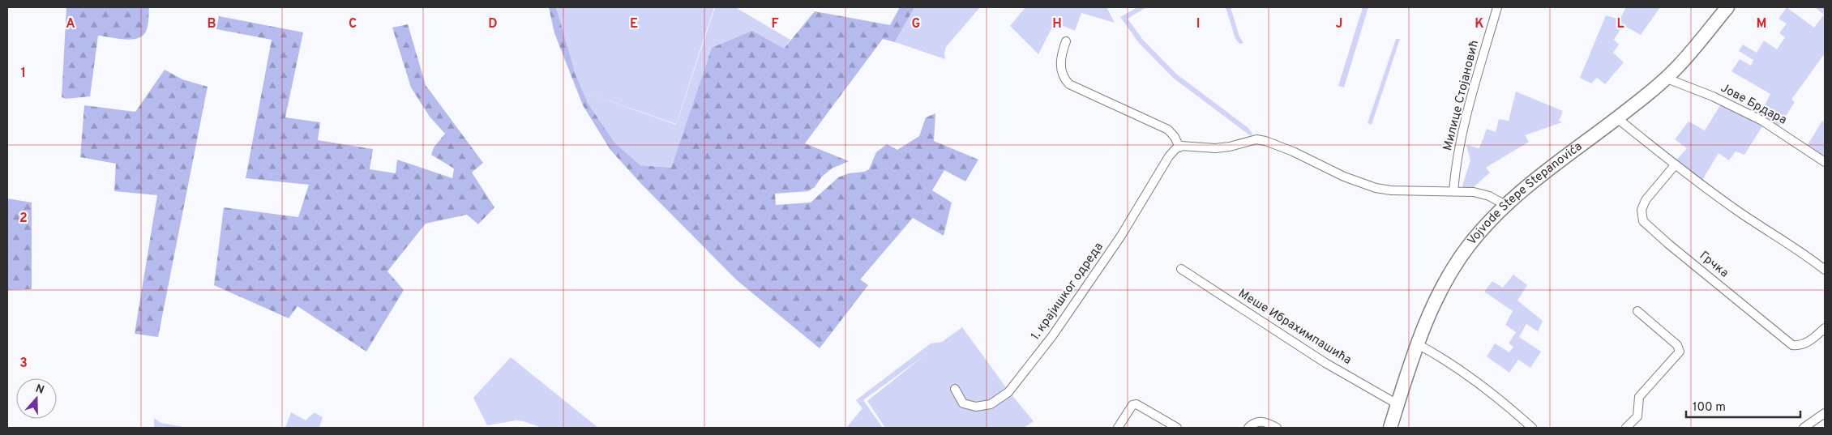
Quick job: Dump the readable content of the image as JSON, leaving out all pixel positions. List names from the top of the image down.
{
  "streets": {
    "main road": ["Vojvode Stepe Stepanovića"],
    "street": [
      "Милице Стојановић",
      "Јове Брдара",
      "Грчка",
      "1. крајишког одреда",
      "Меше Ибрахимпашића"
    ]
  },
  "crossings": [
    ["Јове Брдара", "Vojvode Stepe Stepanovića"],
    ["Vojvode Stepe Stepanovića", "Меше Ибрахимпашића"]
  ],
  "scale_bar": "100 m",
  "north": "top",
  "grid": {
    "columns": [
      "A",
      "B",
      "C",
      "D",
      "E",
      "F",
      "G",
      "H",
      "I",
      "J",
      "K",
      "L",
      "M"
    ],
    "rows": ["1", "2", "3"]
  }
}
